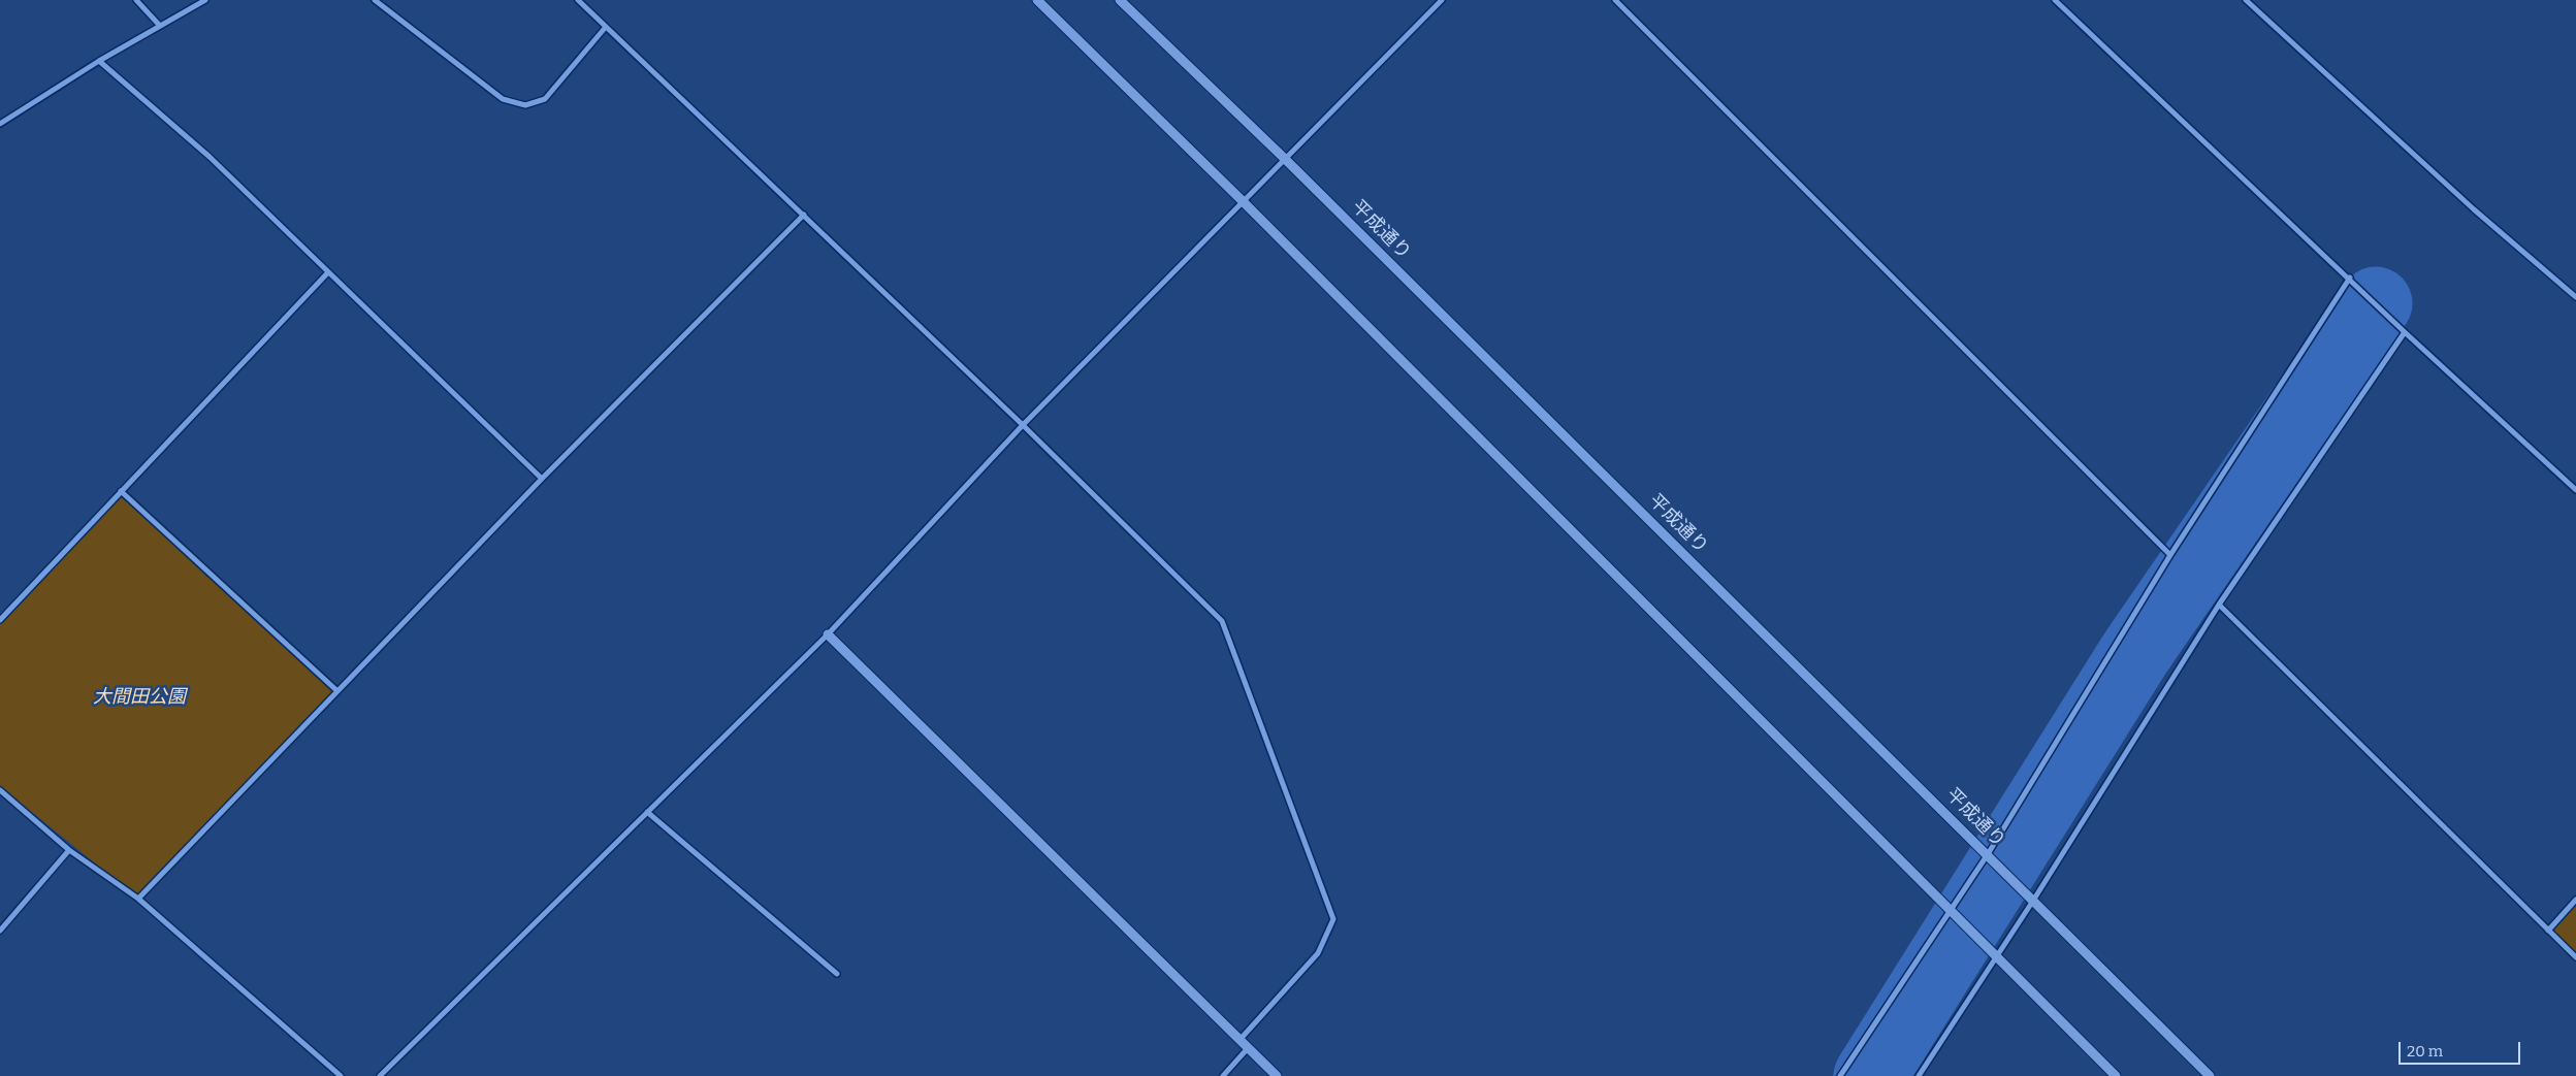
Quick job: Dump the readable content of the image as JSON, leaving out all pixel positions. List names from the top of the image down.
{
  "streets": {
    "street": ["平成通り"]
  },
  "parks": ["大間田公園"],
  "scale_bar": "20 m"
}
